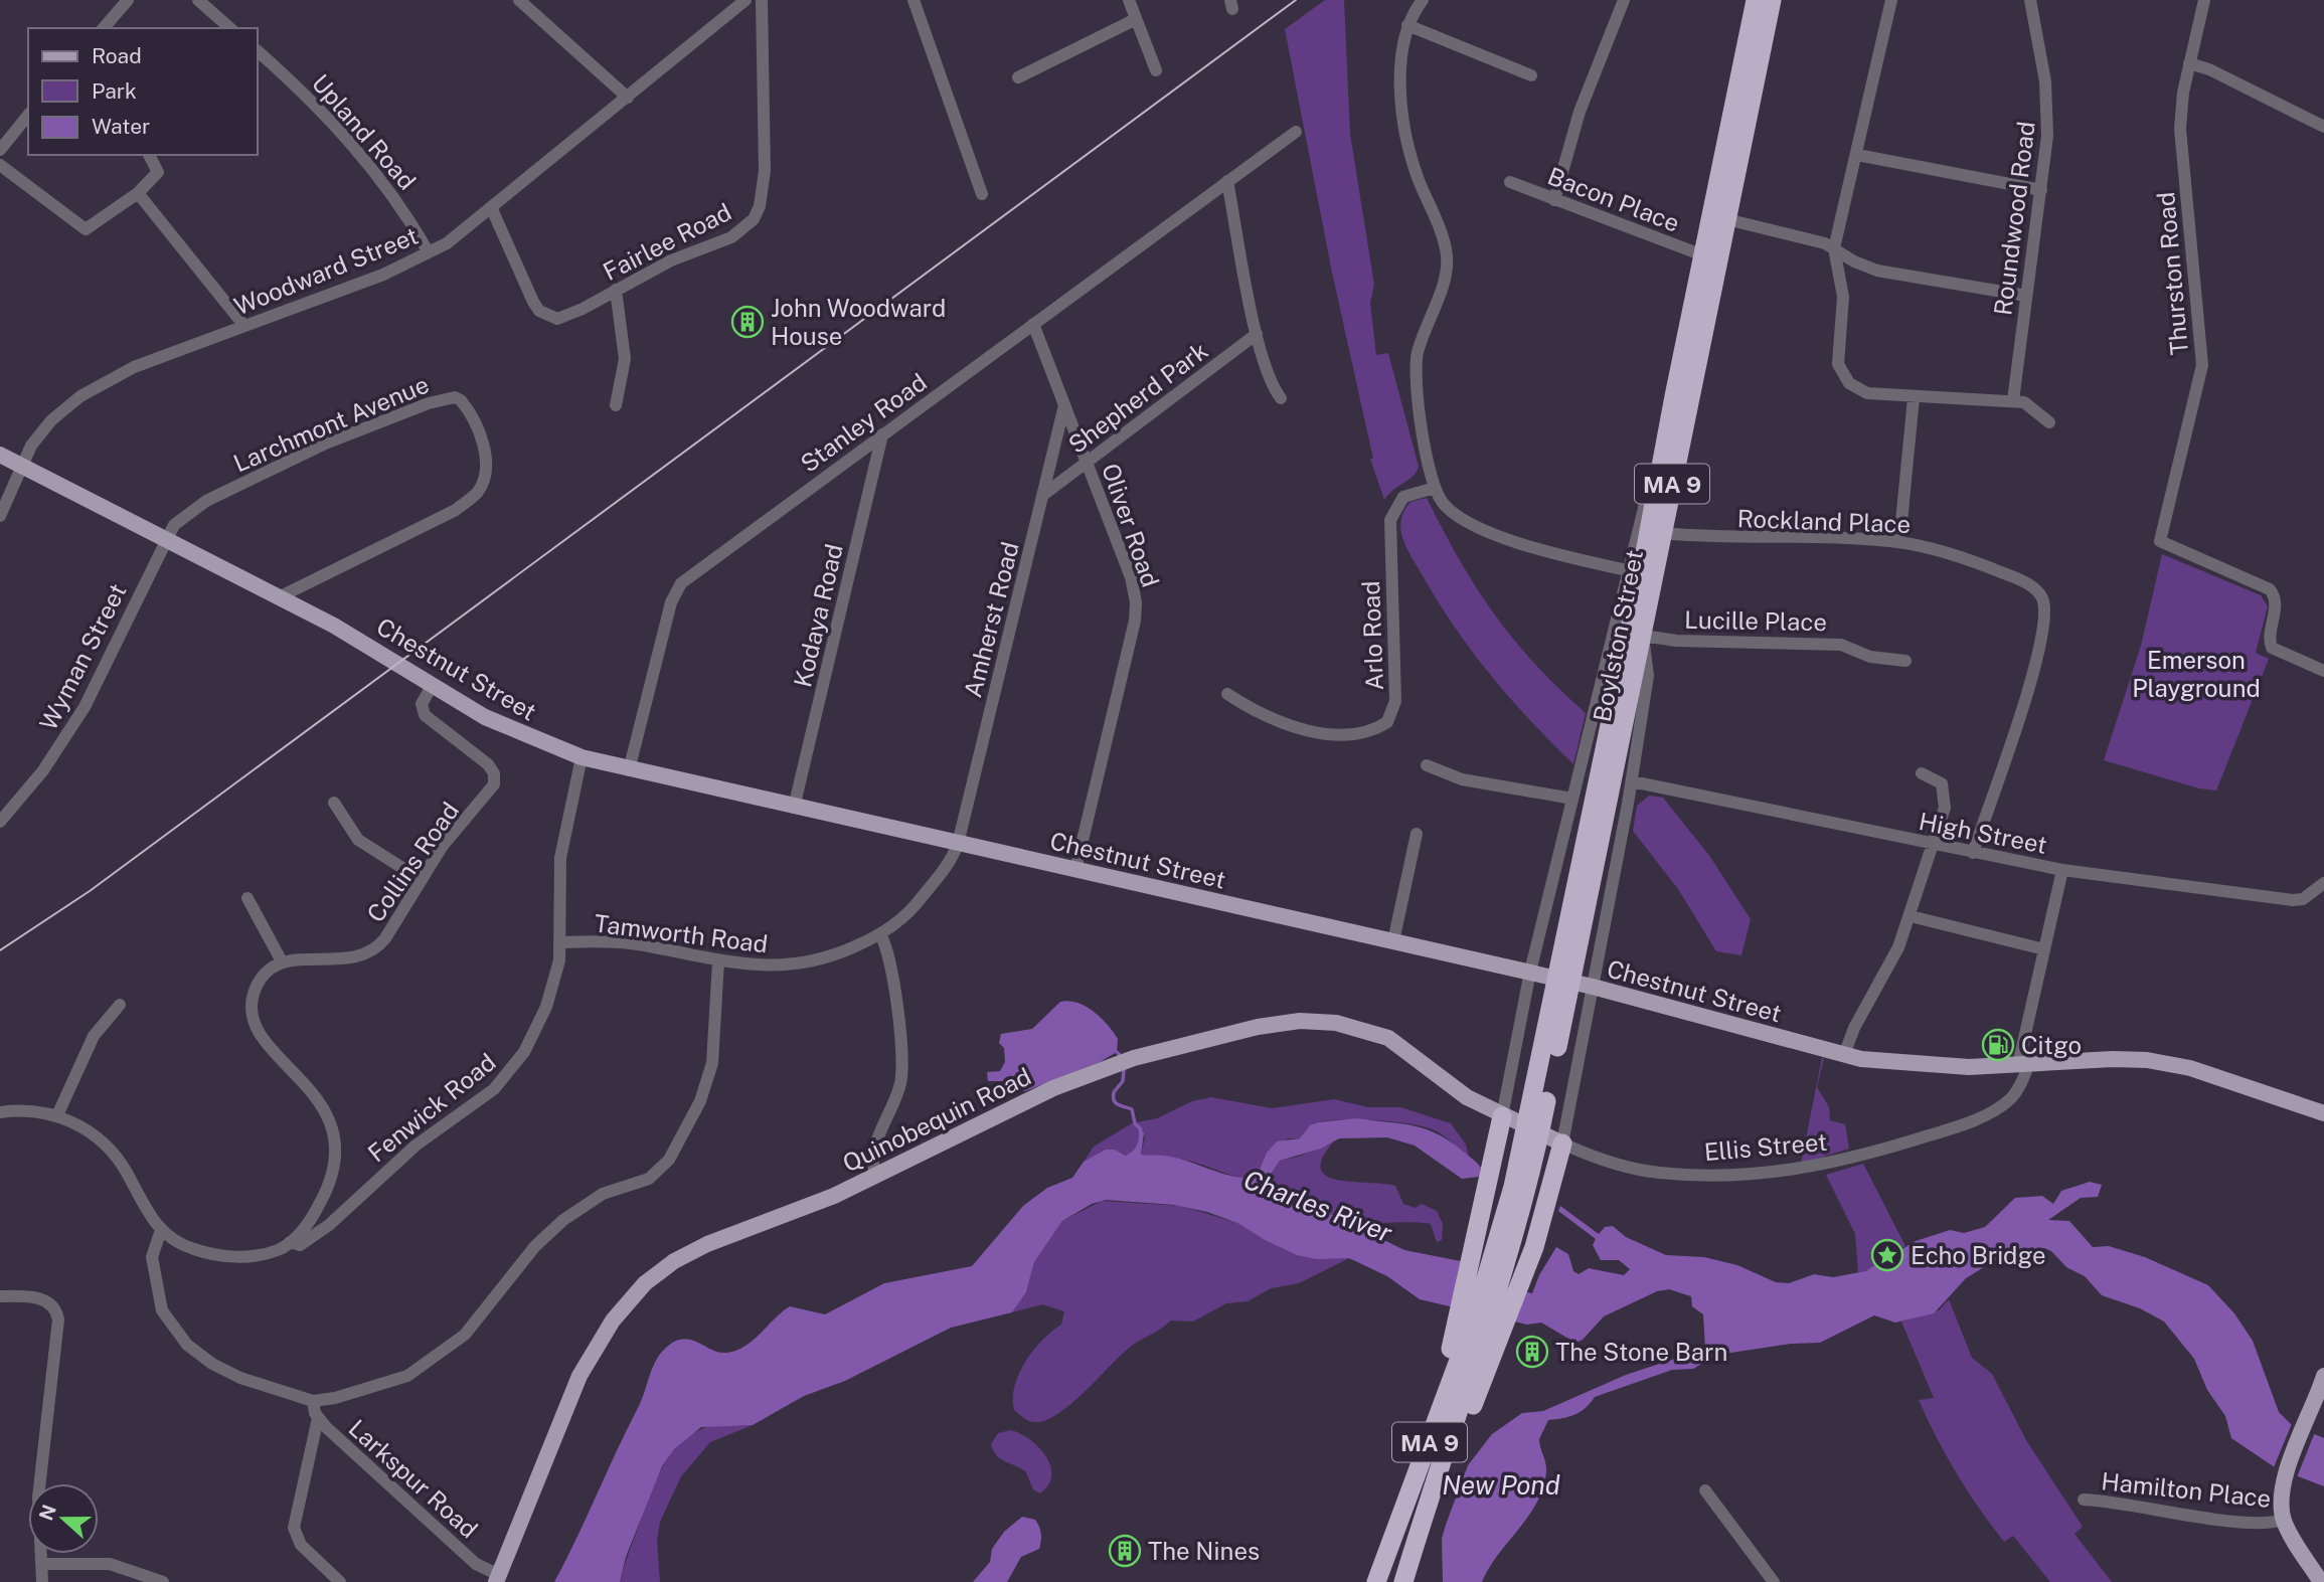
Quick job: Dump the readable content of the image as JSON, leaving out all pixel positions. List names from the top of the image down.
{
  "streets": {
    "highway": ["MA 9", "Boylston Street"],
    "main road": ["Chestnut Street", "Quinobequin Road"],
    "street": [
      "Upland Road",
      "Bacon Place",
      "Roundwood Road",
      "Fairlee Road",
      "Woodward Street",
      "Thurston Road",
      "Shepherd Park",
      "Stanley Road",
      "Larchmont Avenue",
      "Rockland Place",
      "Oliver Road",
      "Kodaya Road",
      "Amherst Road",
      "Lucille Place",
      "Arlo Road",
      "Wyman Street",
      "High Street",
      "Collins Road",
      "Tamworth Road",
      "Fenwick Road",
      "Ellis Street",
      "Larkspur Road",
      "Hamilton Place"
    ]
  },
  "crossings": [
    ["Upland Road", "Woodward Street"],
    ["Bacon Place", "Boylston Street"],
    ["Fairlee Road", "Woodward Street"],
    ["Woodward Street", "Chestnut Street"],
    ["Shepherd Park", "Oliver Road"],
    ["Shepherd Park", "Amherst Road"],
    ["Stanley Road", "Oliver Road"],
    ["Stanley Road", "Kodaya Road"],
    ["Stanley Road", "Chestnut Street"],
    ["Larchmont Avenue", "Wyman Street"],
    ["Larchmont Avenue", "Chestnut Street"],
    ["MA 9", "Boylston Street"],
    ["Rockland Place", "Boylston Street"],
    ["Rockland Place", "High Street"],
    ["Oliver Road", "Amherst Road"],
    ["Oliver Road", "Chestnut Street"],
    ["Kodaya Road", "Chestnut Street"],
    ["Amherst Road", "Chestnut Street"],
    ["Amherst Road", "Tamworth Road"],
    ["Lucille Place", "Boylston Street"],
    ["Wyman Street", "Chestnut Street"],
    ["Chestnut Street", "Collins Road"],
    ["Chestnut Street", "Tamworth Road"],
    ["Chestnut Street", "Fenwick Road"],
    ["Chestnut Street", "Ellis Street"],
    ["High Street", "Ellis Street"],
    ["Tamworth Road", "Fenwick Road"],
    ["Quinobequin Road", "Ellis Street"],
    ["Quinobequin Road", "Larkspur Road"]
  ],
  "water": ["Charles River", "New Pond"],
  "parks": ["Emerson Playground"],
  "places": {
    "building": ["John Woodward House", "The Stone Barn", "The Nines"],
    "fuel station": ["Citgo"],
    "place": ["Echo Bridge"]
  },
  "legend": ["Road", "Park", "Water"],
  "north": "left"
}
